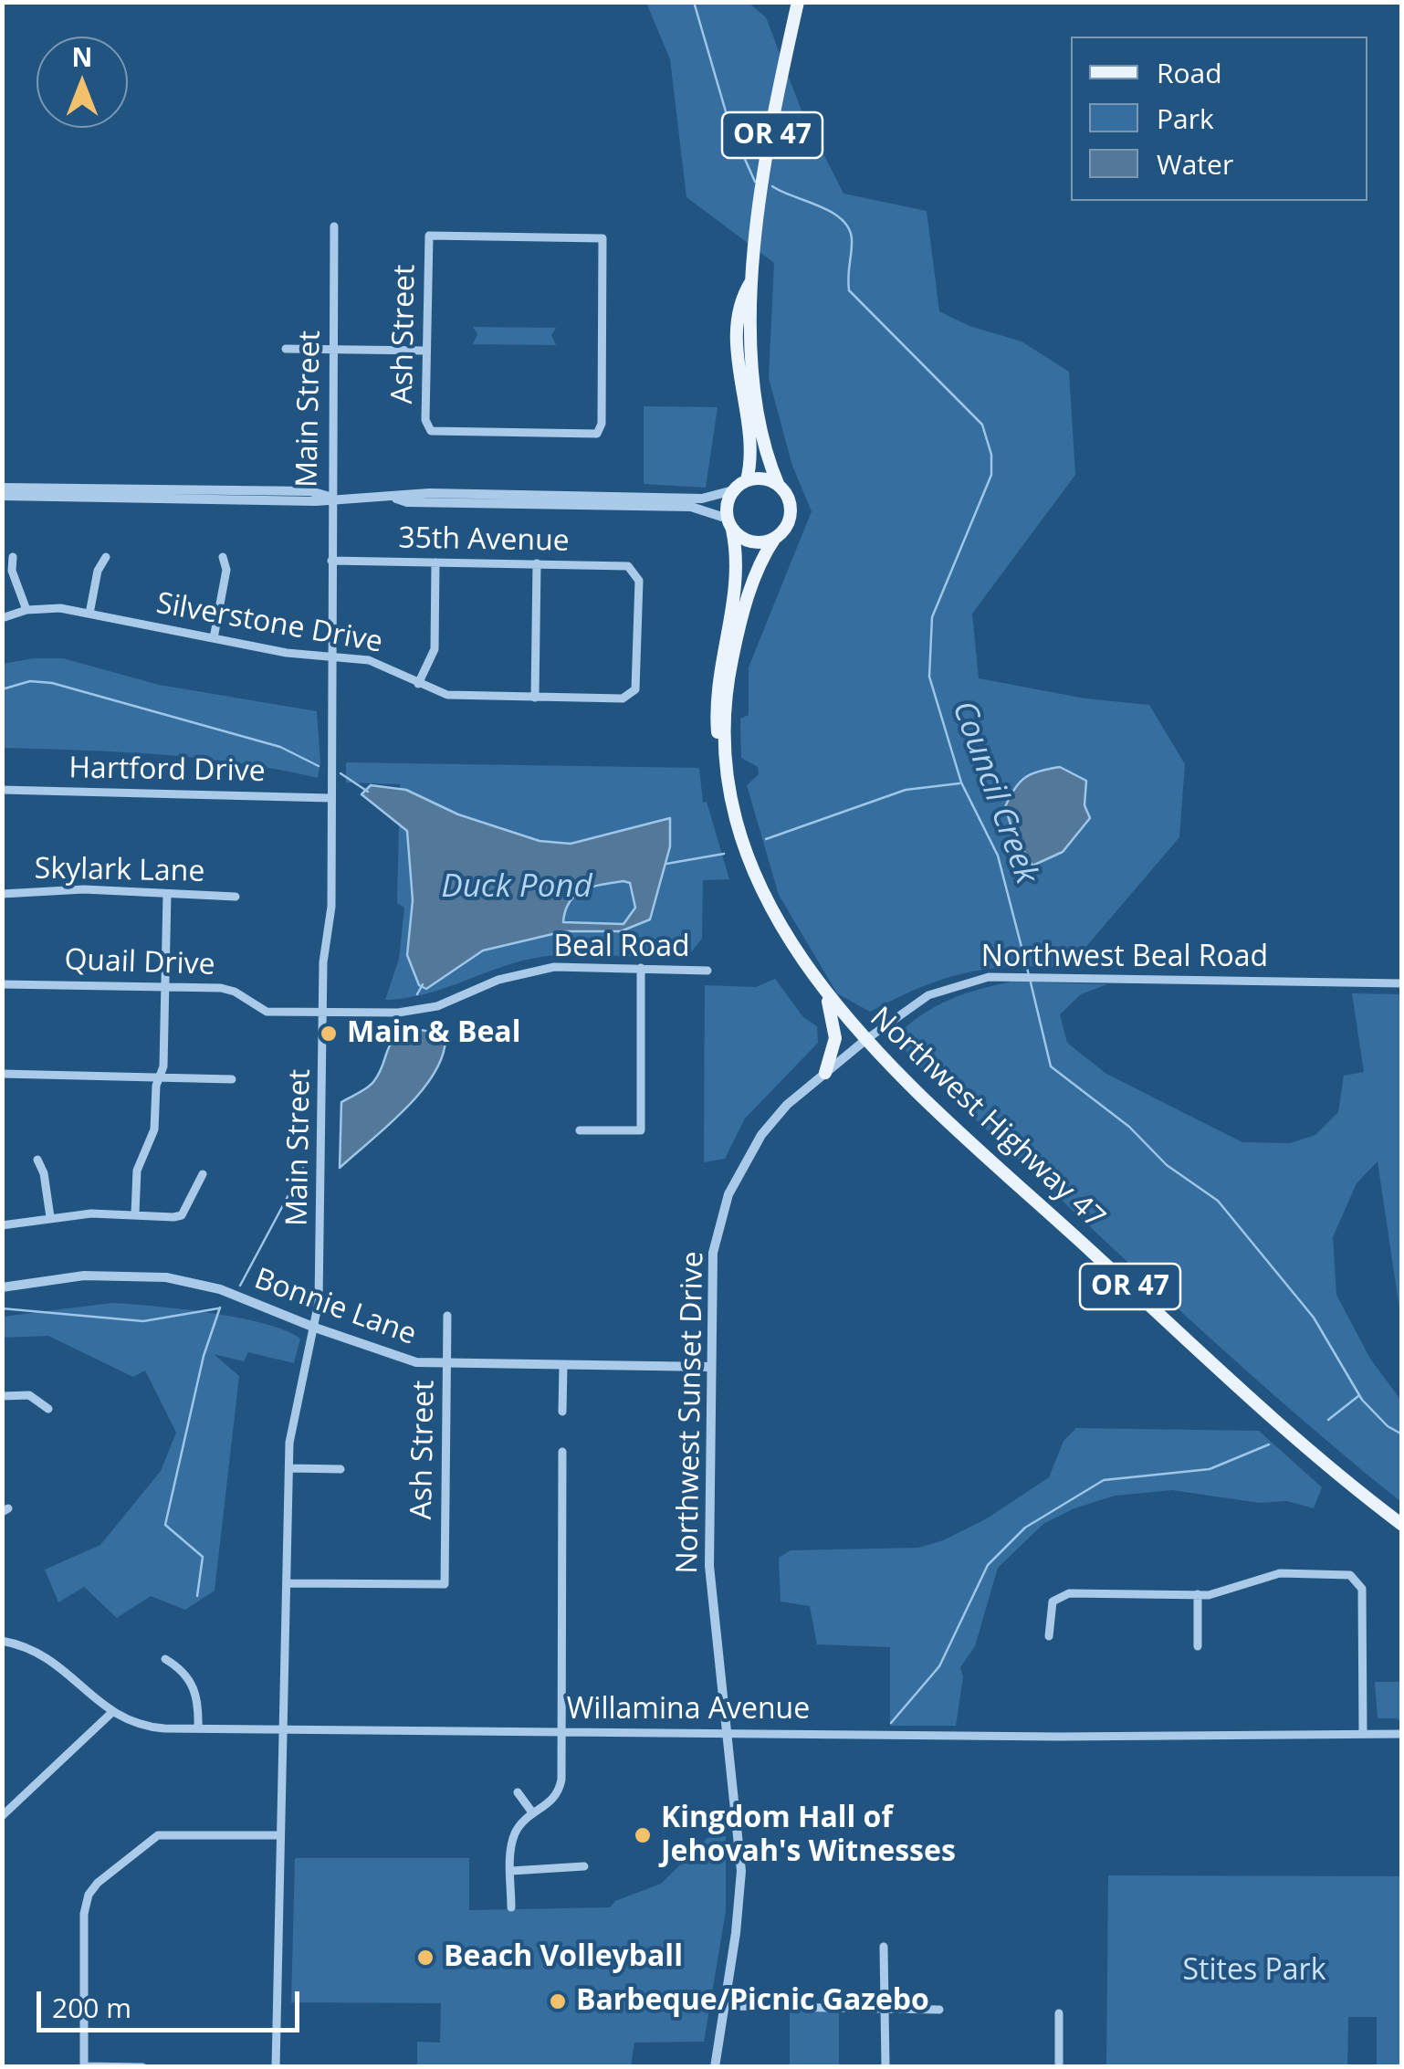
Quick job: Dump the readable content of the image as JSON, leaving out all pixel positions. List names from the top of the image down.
{
  "streets": {
    "main road": ["OR 47", "Northwest Highway 47"],
    "street": [
      "Ash Street",
      "Main Street",
      "35th Avenue",
      "Silverstone Drive",
      "Hartford Drive",
      "Skylark Lane",
      "Beal Road",
      "Northwest Beal Road",
      "Quail Drive",
      "Bonnie Lane",
      "Northwest Sunset Drive",
      "Willamina Avenue"
    ]
  },
  "crossings": [
    ["OR 47", "Northwest Highway 47"],
    ["Ash Street", "Main Street"],
    ["Ash Street", "Bonnie Lane"],
    ["Main Street", "35th Avenue"],
    ["Main Street", "Silverstone Drive"],
    ["Main Street", "Hartford Drive"],
    ["Main Street", "Beal Road"],
    ["Main Street", "Quail Drive"],
    ["Main Street", "Bonnie Lane"],
    ["Main Street", "Willamina Avenue"],
    ["35th Avenue", "Silverstone Drive"],
    ["Beal Road", "Quail Drive"],
    ["Northwest Beal Road", "Northwest Highway 47"],
    ["Northwest Beal Road", "Northwest Sunset Drive"],
    ["Northwest Highway 47", "Northwest Sunset Drive"],
    ["Bonnie Lane", "Northwest Sunset Drive"],
    ["Northwest Sunset Drive", "Willamina Avenue"]
  ],
  "water": ["Council Creek", "Duck Pond"],
  "parks": ["Stites Park"],
  "places": [
    "Main & Beal",
    "Kingdom Hall of Jehovah's Witnesses",
    "Beach Volleyball",
    "Barbeque/Picnic Gazebo"
  ],
  "legend": ["Road", "Park", "Water"],
  "scale_bar": "200 m",
  "north": "top"
}
